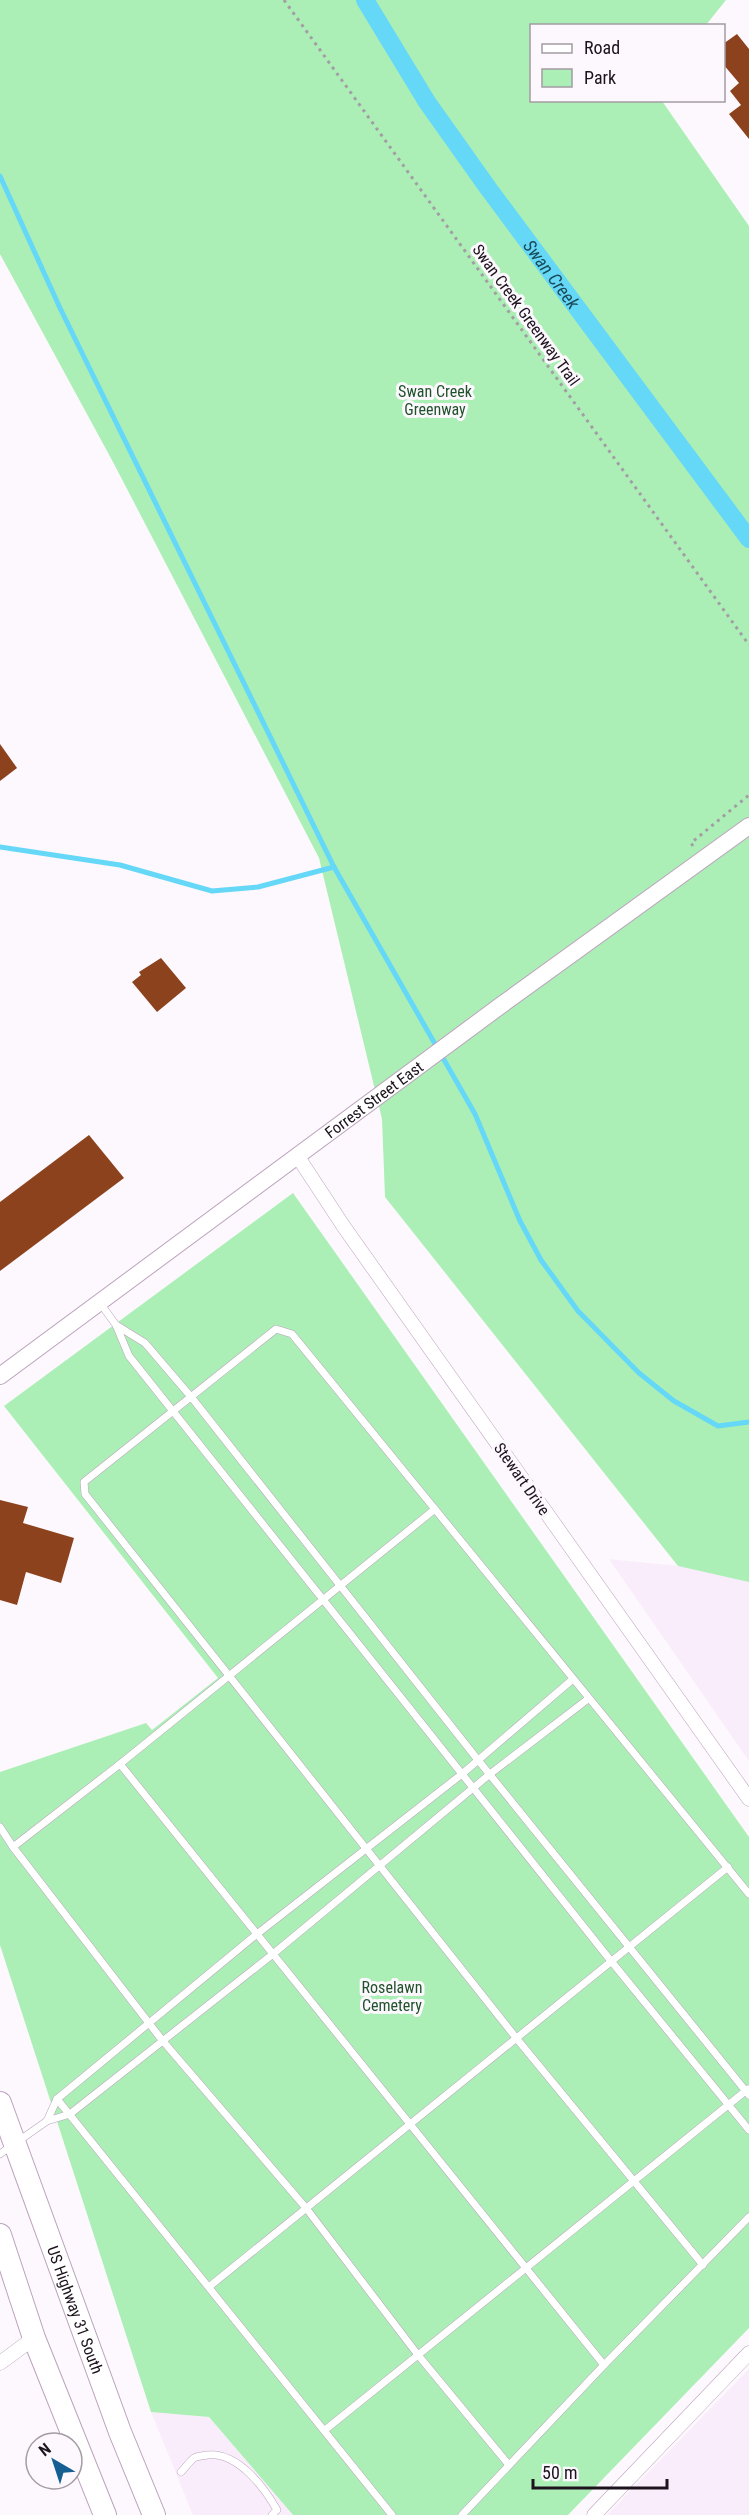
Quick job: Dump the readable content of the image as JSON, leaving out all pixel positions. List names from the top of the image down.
{
  "streets": {
    "main road": ["US Highway 31 South"],
    "street": ["Forrest Street East", "Stewart Drive"],
    "path": ["Swan Creek Greenway Trail"]
  },
  "crossings": [
    ["Forrest Street East", "Stewart Drive"]
  ],
  "water": ["Swan Creek"],
  "parks": ["Swan Creek Greenway", "Roselawn Cemetery"],
  "legend": ["Road", "Park"],
  "scale_bar": "50 m",
  "north": "top left"
}
